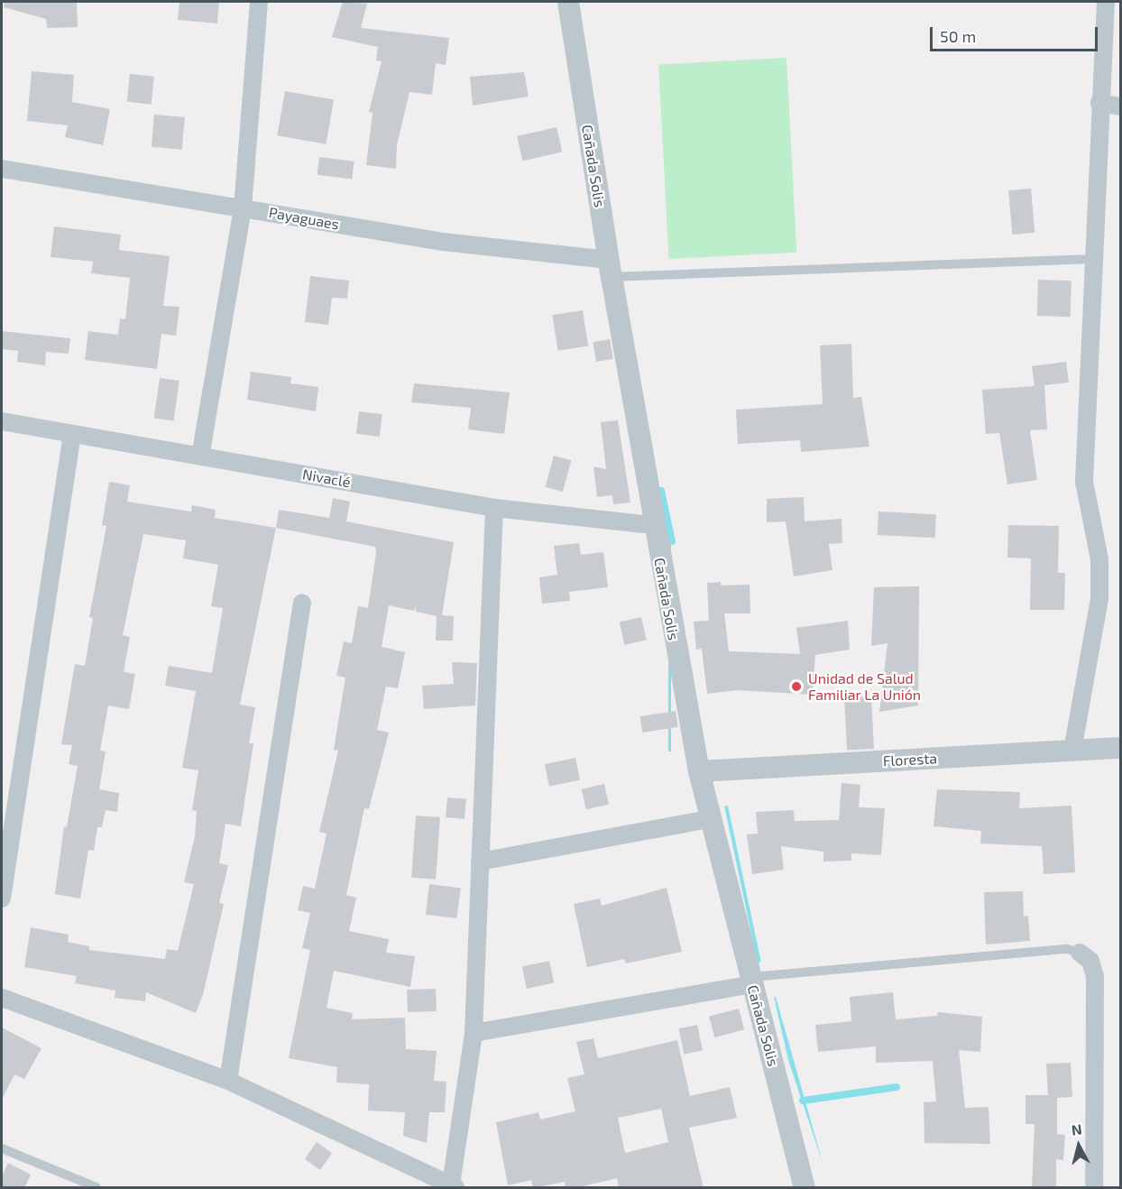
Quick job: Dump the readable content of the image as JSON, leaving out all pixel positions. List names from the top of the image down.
{
  "streets": {
    "street": [
      "Cañada Solis",
      "Payaguaes",
      "Nivaclé",
      "Floresta"
    ]
  },
  "crossings": [
    ["Cañada Solis", "Payaguaes"],
    ["Cañada Solis", "Nivaclé"],
    ["Cañada Solis", "Floresta"]
  ],
  "places": ["Unidad de Salud Familiar La Unión"],
  "scale_bar": "50 m",
  "north": "top"
}
